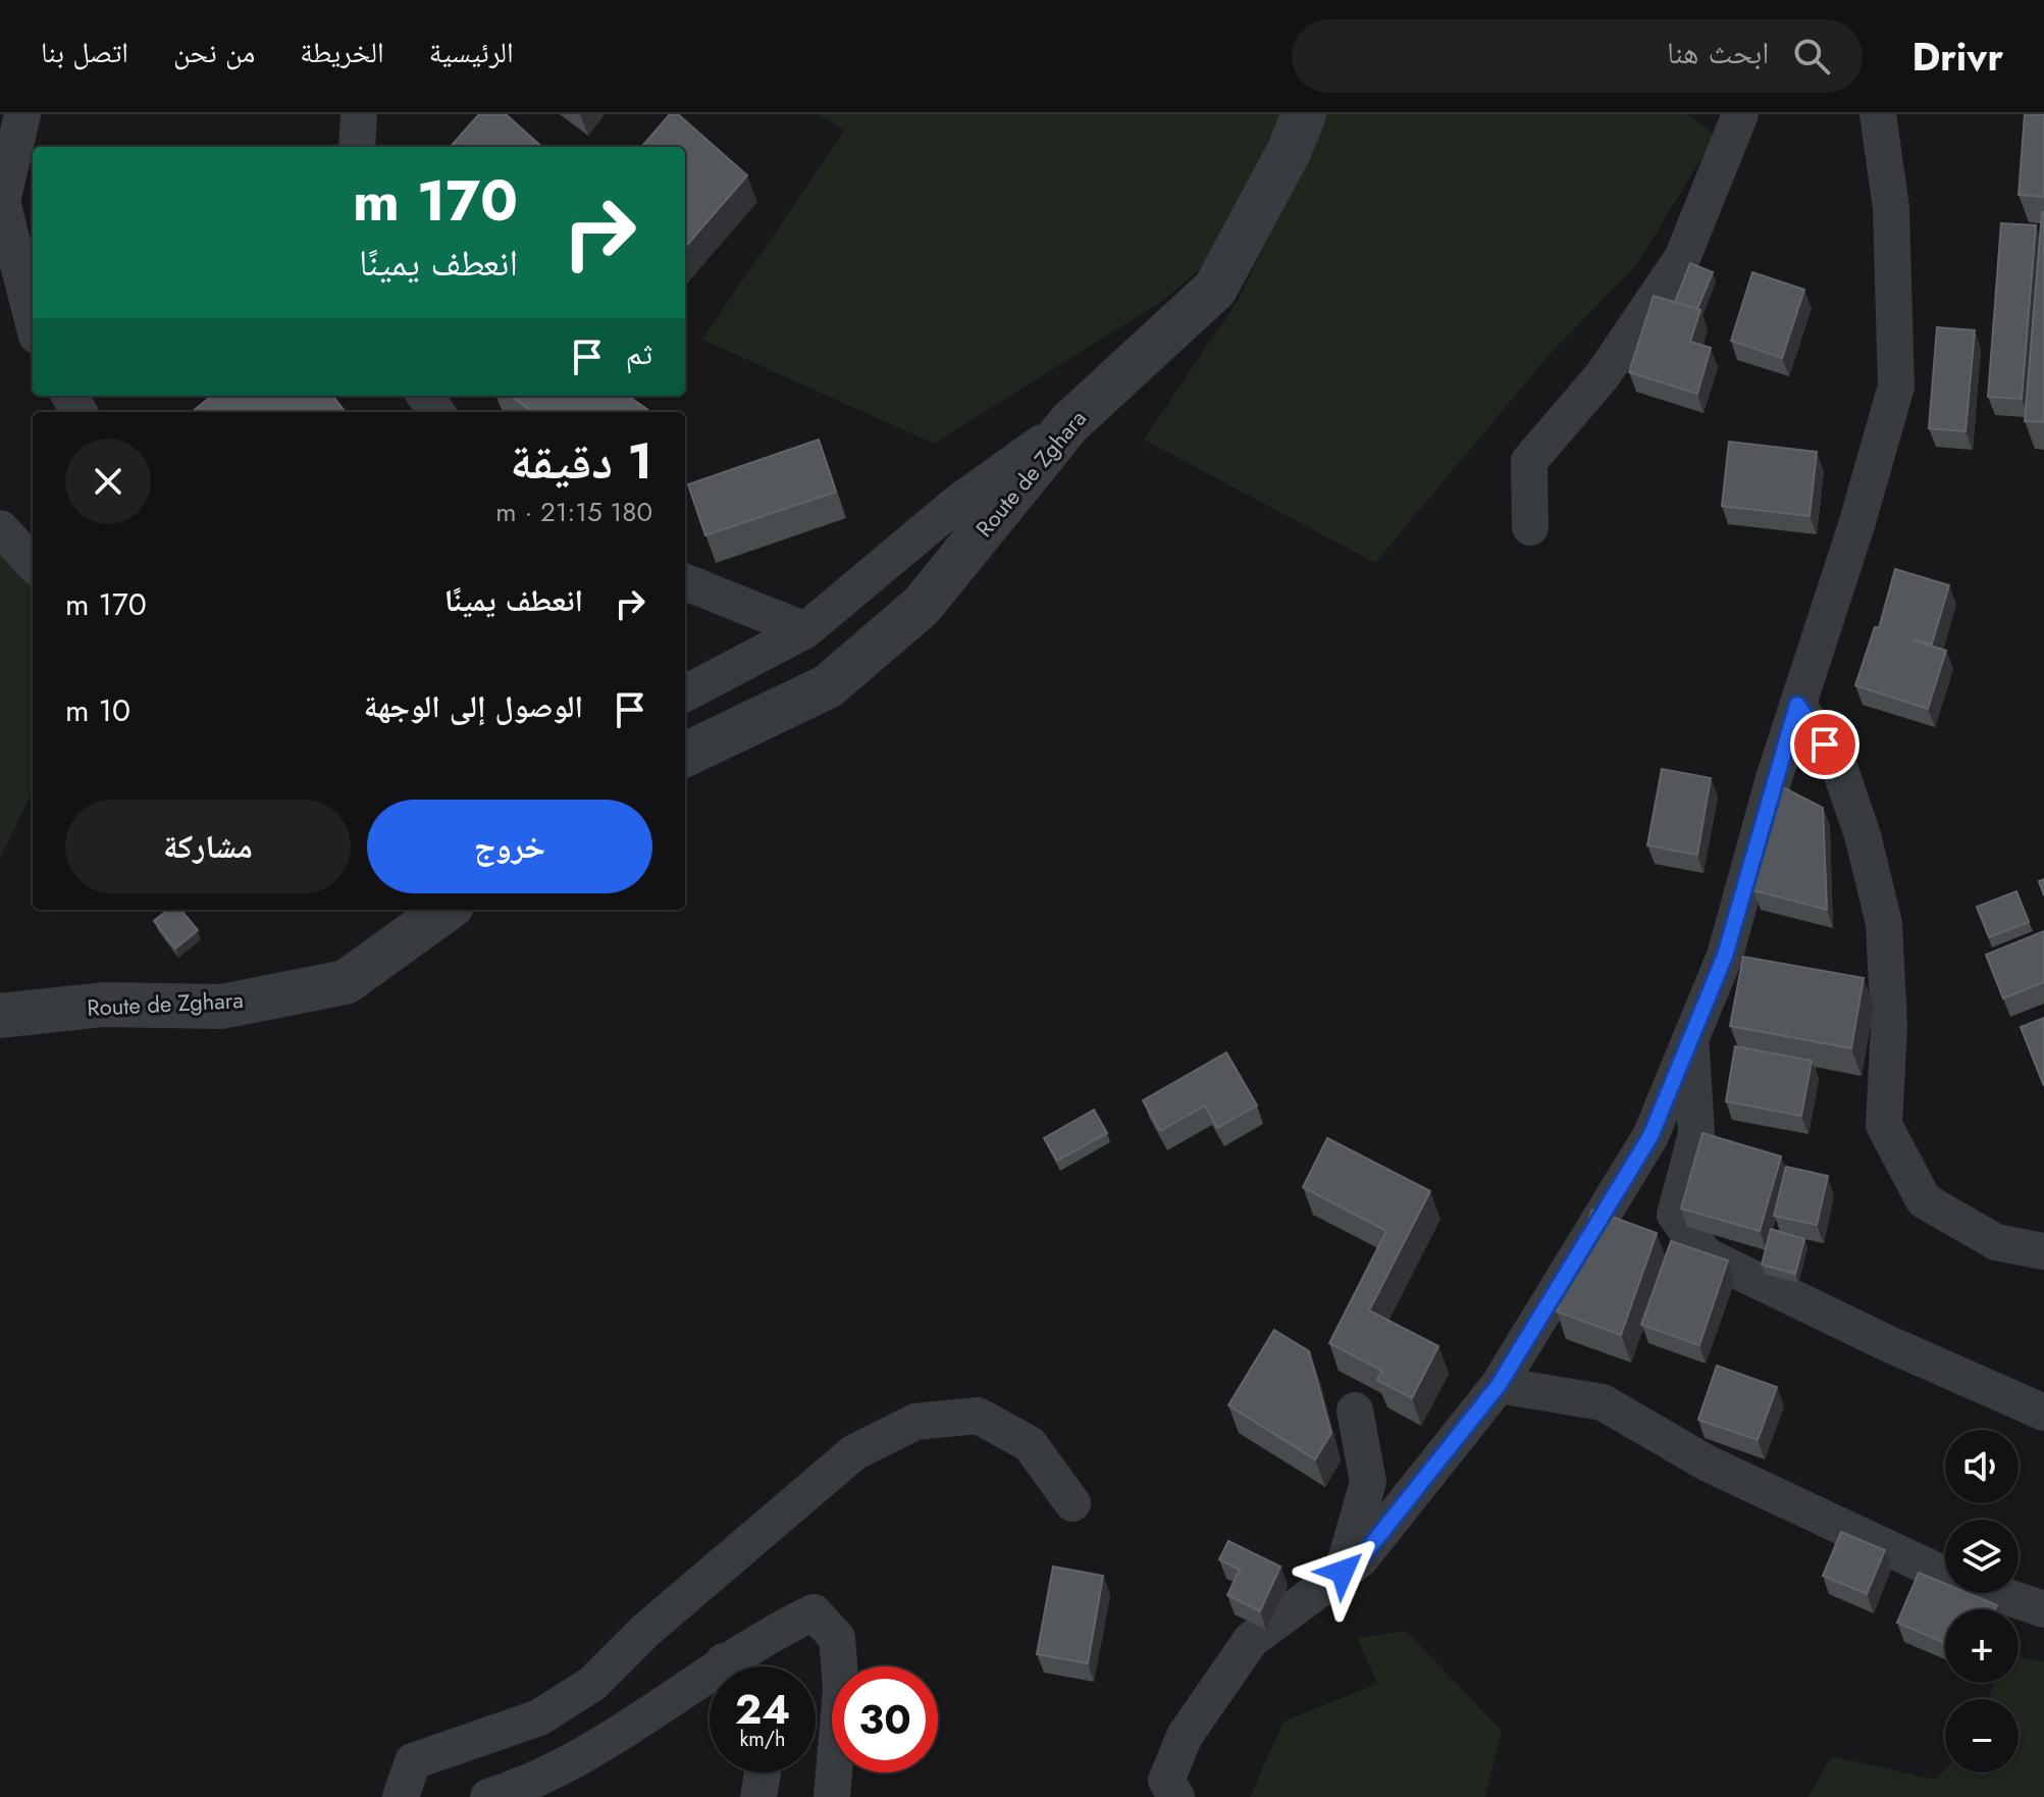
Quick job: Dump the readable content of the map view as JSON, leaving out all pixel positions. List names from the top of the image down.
{
  "streets": {
    "street": ["Route de Zghara"]
  },
  "page": {
    "header": "Drivr",
    "search": "ابحث هنا",
    "nav": [
      "الرئيسية",
      "الخريطة",
      "من نحن",
      "اتصل بنا"
    ],
    "turn": ["170 m", "انعطف يمينًا"],
    "then": "ثم",
    "heading": ["1 دقيقة", "180 m · 21:15"],
    "list": [
      {
        "name": "انعطف يمينًا",
        "value": "170 m"
      },
      {
        "name": "الوصول إلى الوجهة",
        "value": "10 m"
      }
    ],
    "buttons": ["خروج", "مشاركة"],
    "map_buttons": ["+", "−"],
    "speed": "24 km/h",
    "limit": "30"
  }
}
